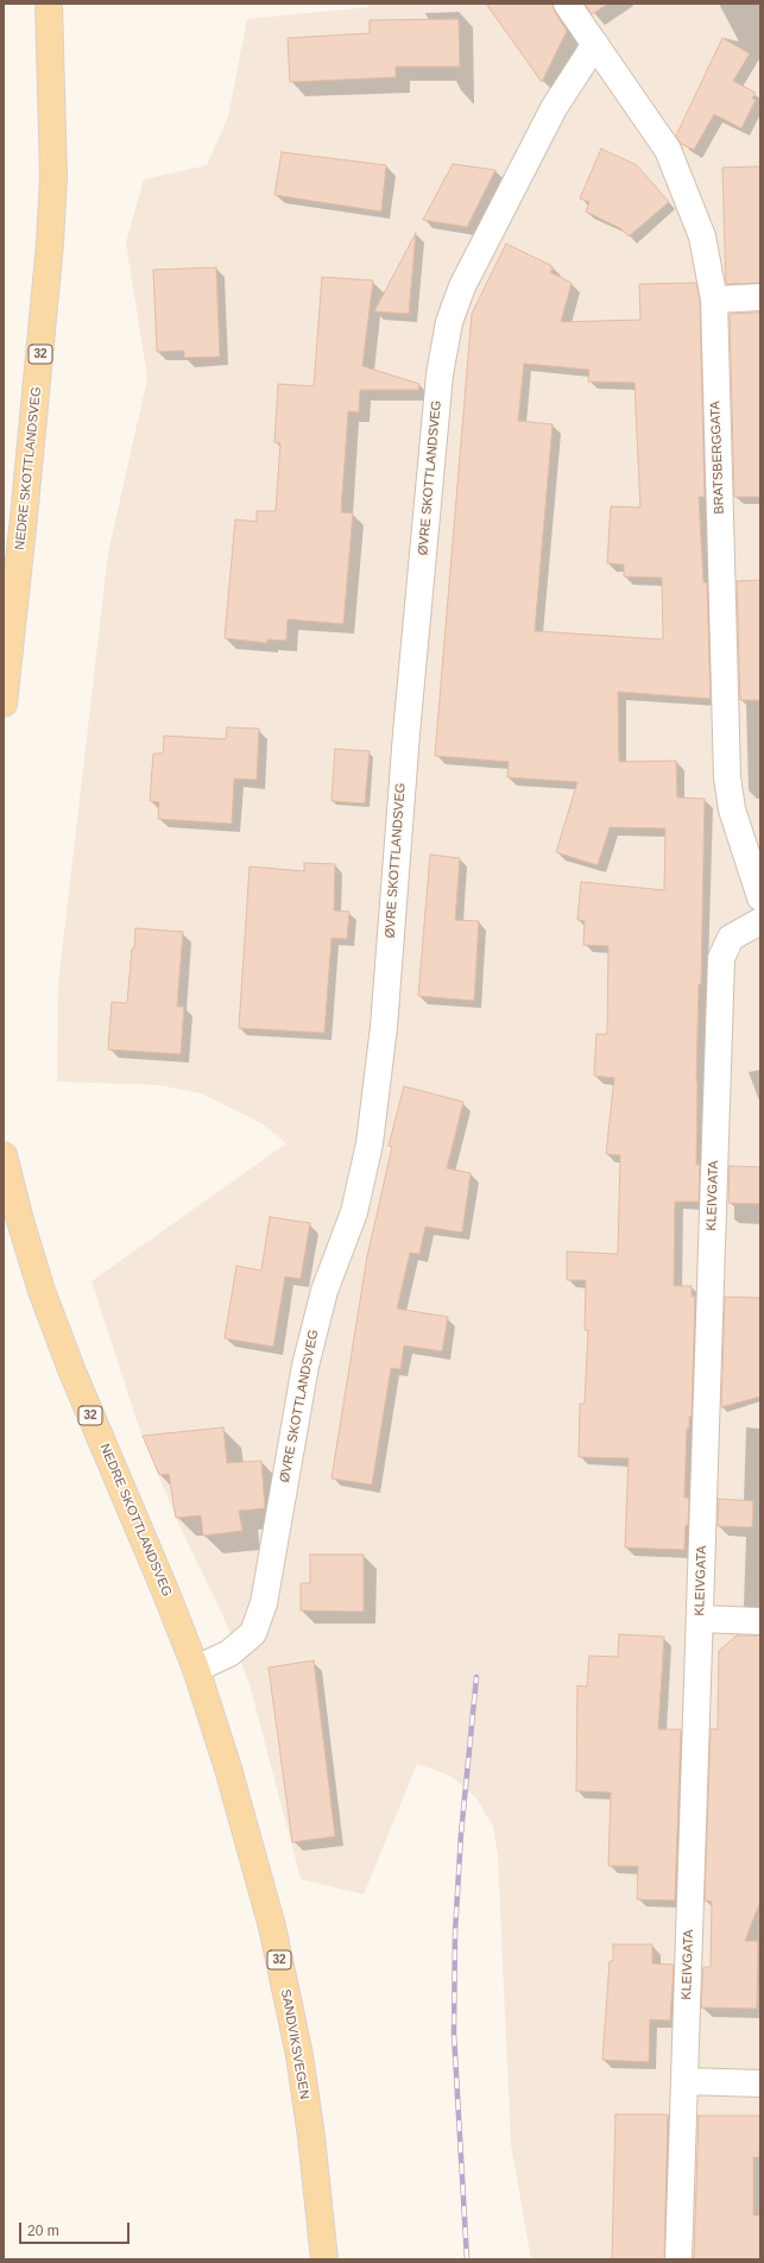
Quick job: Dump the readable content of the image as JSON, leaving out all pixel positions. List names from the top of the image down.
{
  "streets": {
    "main road": ["32", "NEDRE SKOTTLANDSVEG", "SANDVIKSVEGEN"],
    "street": ["BRATSBERGGATA", "ØVRE SKOTTLANDSVEG", "KLEIVGATA"]
  },
  "crossings": [
    ["BRATSBERGGATA", "ØVRE SKOTTLANDSVEG"],
    ["NEDRE SKOTTLANDSVEG", "ØVRE SKOTTLANDSVEG"],
    ["NEDRE SKOTTLANDSVEG", "SANDVIKSVEGEN"],
    ["ØVRE SKOTTLANDSVEG", "SANDVIKSVEGEN"]
  ],
  "scale_bar": "20 m"
}
